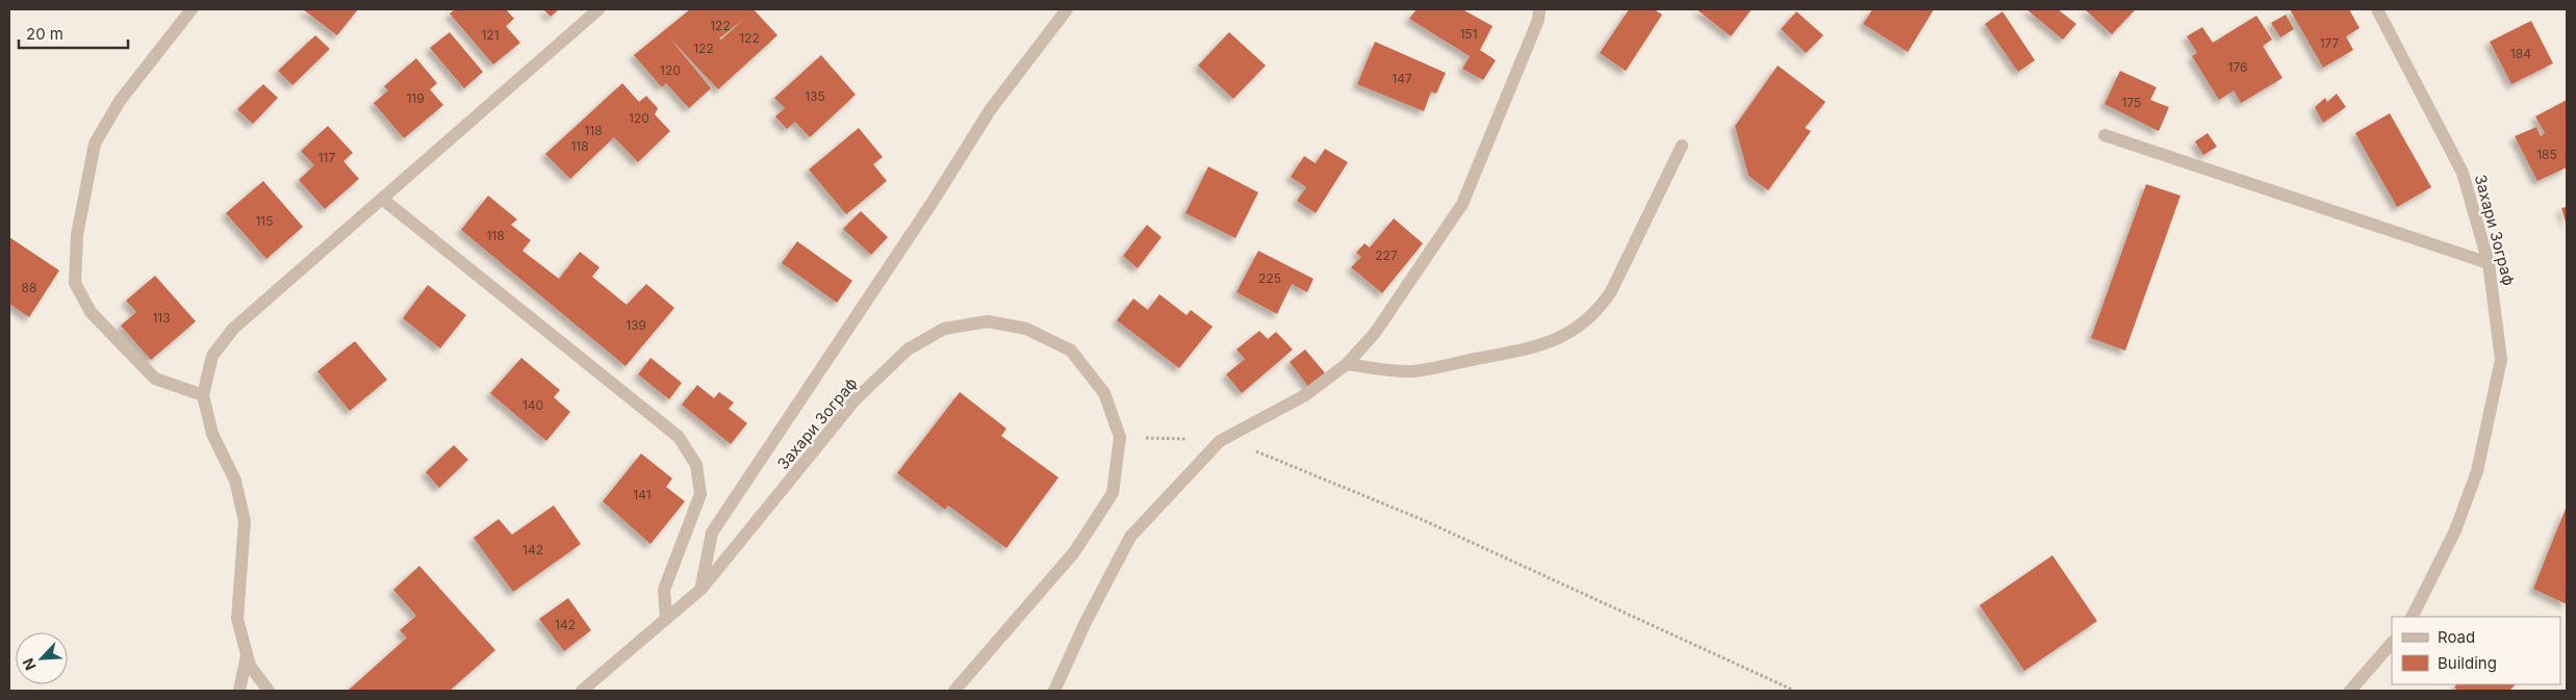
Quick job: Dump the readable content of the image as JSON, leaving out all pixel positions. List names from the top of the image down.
{
  "streets": {
    "street": ["Захари Зограф"]
  },
  "house_numbers": [
    "122",
    "151",
    "121",
    "122",
    "177",
    "122",
    "184",
    "176",
    "120",
    "147",
    "135",
    "119",
    "175",
    "120",
    "118",
    "118",
    "185",
    "117",
    "115",
    "118",
    "227",
    "225",
    "88",
    "113",
    "139",
    "140",
    "141",
    "142",
    "142"
  ],
  "legend": ["Road", "Building"],
  "scale_bar": "20 m",
  "north": "bottom left"
}
